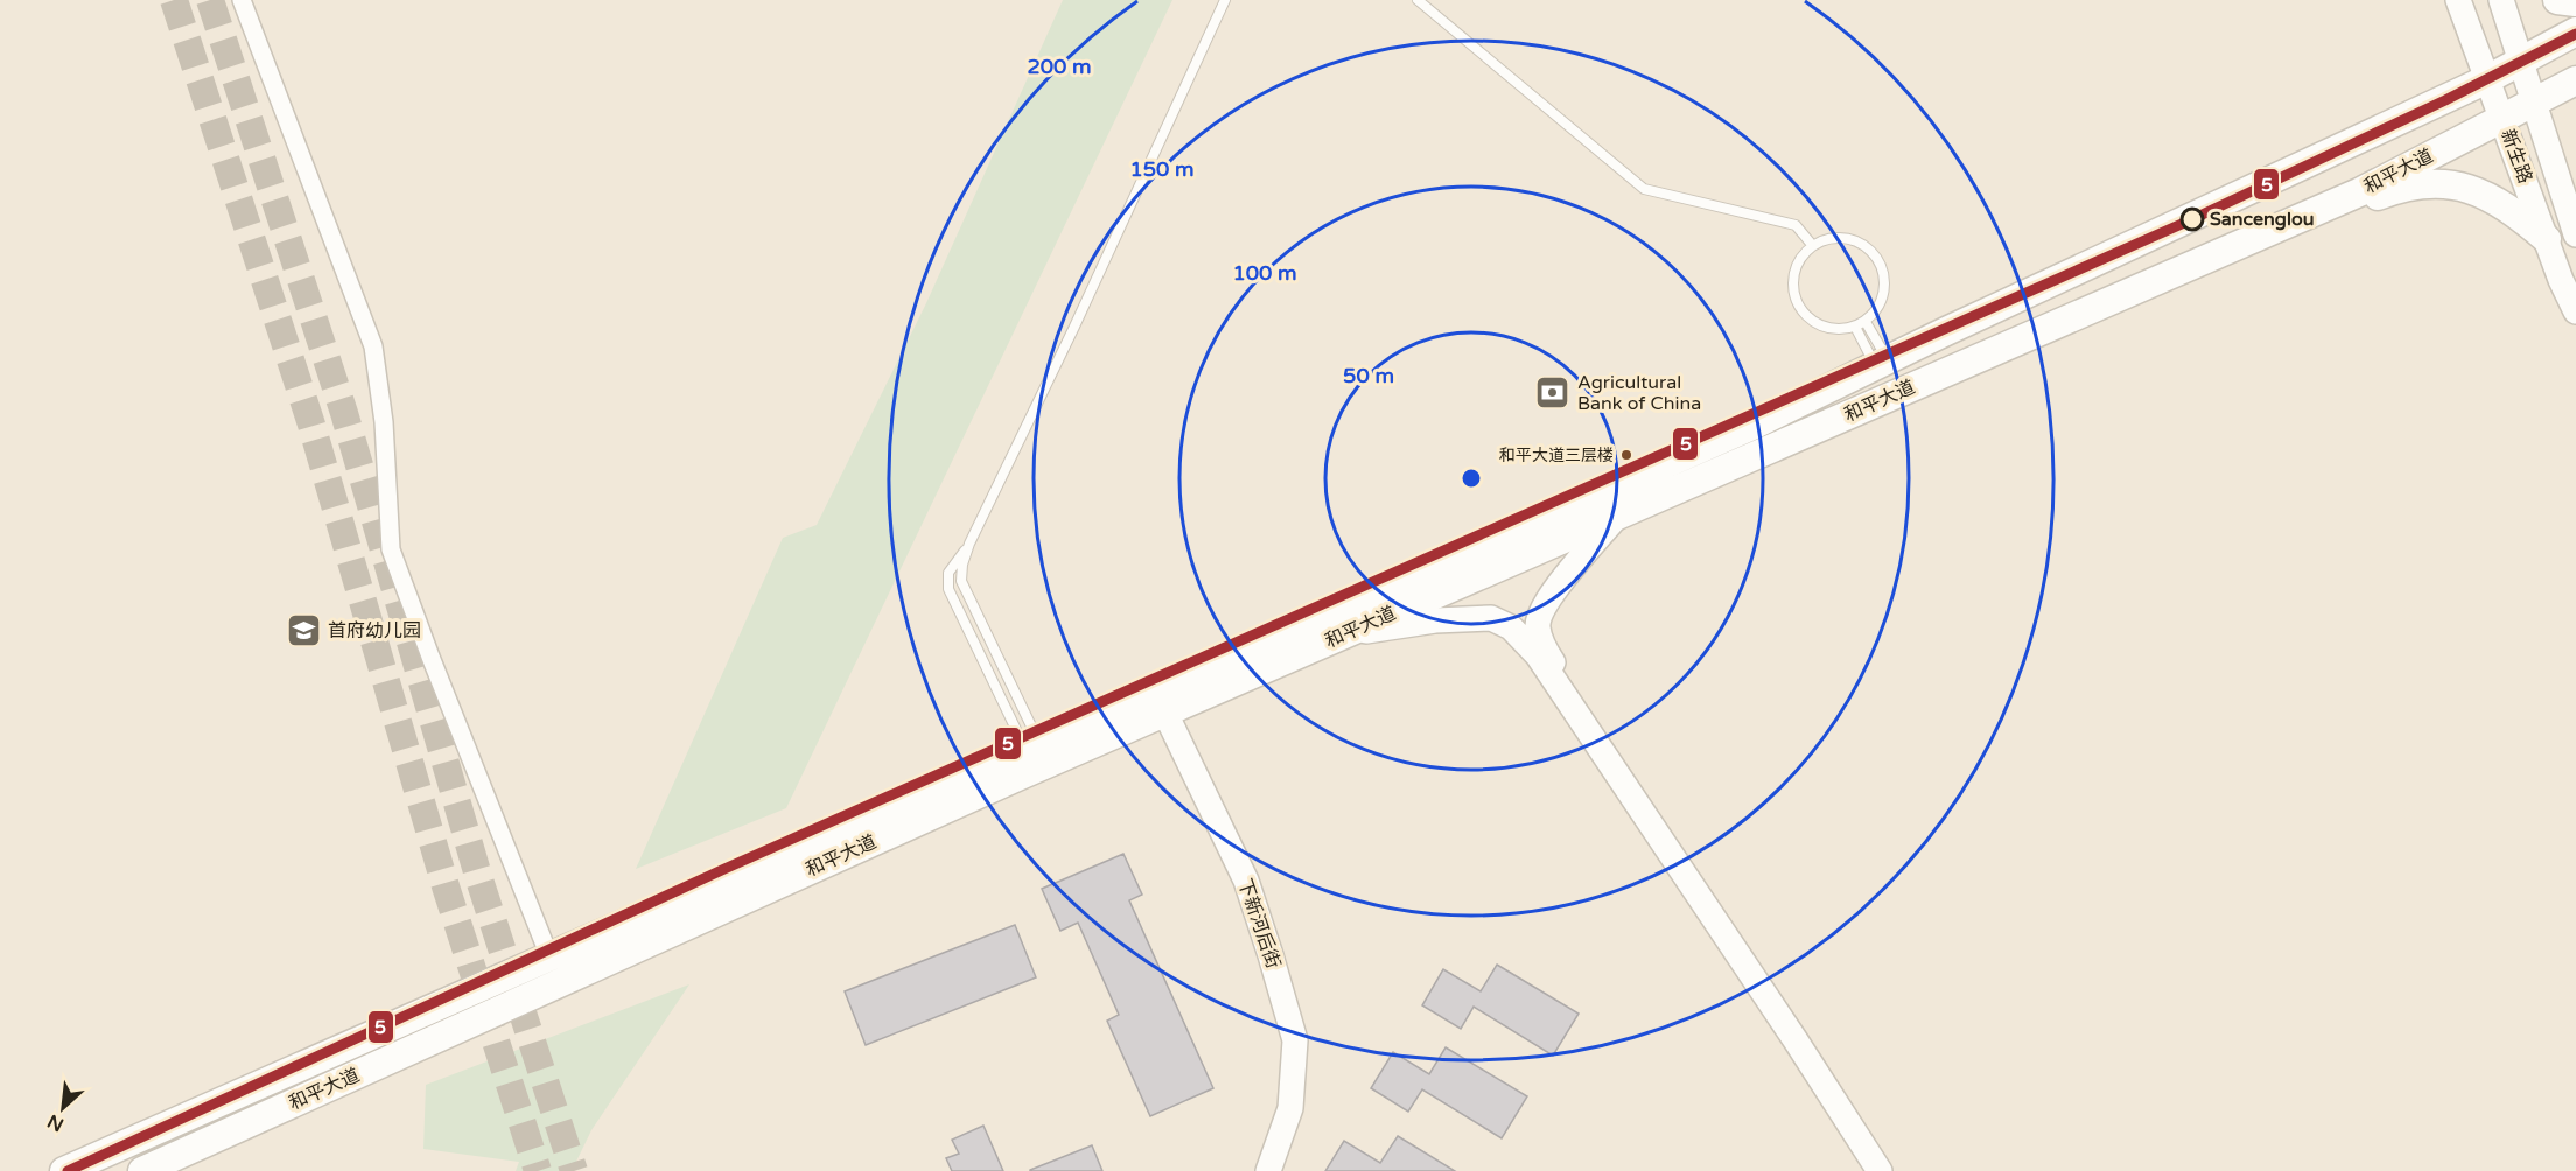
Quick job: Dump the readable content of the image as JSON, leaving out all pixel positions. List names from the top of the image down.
{
  "streets": {
    "main road": ["和平大道"],
    "street": ["新生路", "下新河后街"]
  },
  "crossings": [
    ["新生路", "和平大道"],
    ["和平大道", "下新河后街"]
  ],
  "places": {
    "other": ["Sancenglou", "和平大道三层楼"],
    "bank": ["Agricultural Bank of China"],
    "school or university": ["首府幼儿园"]
  },
  "lines": ["transit line 5"],
  "north": "bottom left",
  "rings": [
    "200 m",
    "150 m",
    "100 m",
    "50 m"
  ]
}
